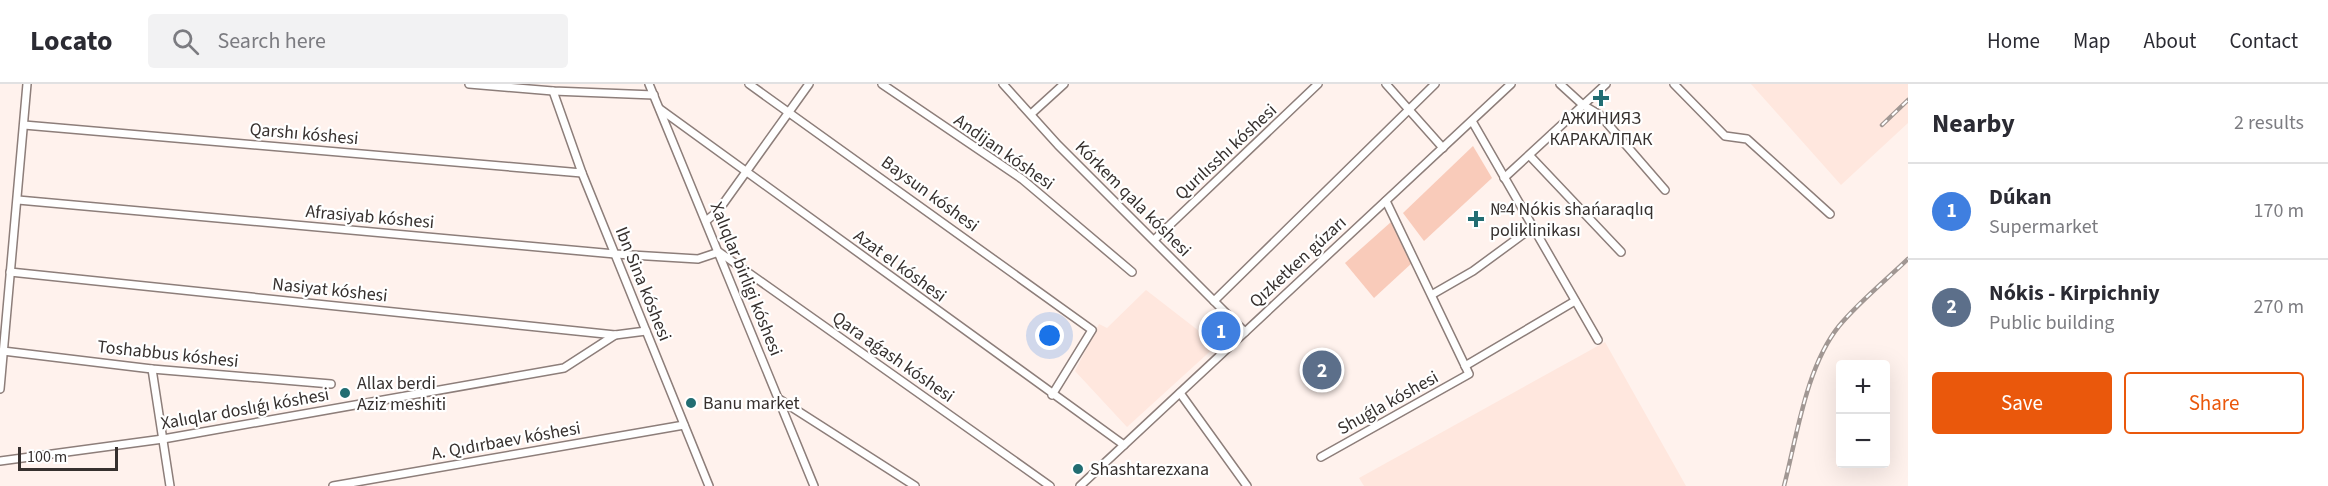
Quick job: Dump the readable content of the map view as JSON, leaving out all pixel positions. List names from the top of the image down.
{
  "streets": {
    "street": [
      "Qarshı kóshesi",
      "Andijan kóshesi",
      "Qurılısshı kóshesi",
      "Baysun kóshesi",
      "Kórkem qala kóshesi",
      "Afrasiyab kóshesi",
      "Qızketken gúzarı",
      "Azat el kóshesi",
      "Xalıqlar birligi kóshesi",
      "Ibn Sina kóshesi",
      "Nasiyat kóshesi",
      "Toshabbus kóshesi",
      "Qara aǵash kóshesi",
      "Shuǵla kóshesi",
      "Xalıqlar doslıǵı kóshesi",
      "A. Qıdırbaev kóshesi"
    ]
  },
  "crossings": [
    ["Qarshı kóshesi", "Ibn Sina kóshesi"],
    ["Qurılısshı kóshesi", "Kórkem qala kóshesi"],
    ["Baysun kóshesi", "Azat el kóshesi"],
    ["Kórkem qala kóshesi", "Qızketken gúzarı"],
    ["Afrasiyab kóshesi", "Xalıqlar birligi kóshesi"],
    ["Afrasiyab kóshesi", "Ibn Sina kóshesi"],
    ["Afrasiyab kóshesi", "Qara aǵash kóshesi"],
    ["Qızketken gúzarı", "Azat el kóshesi"],
    ["Azat el kóshesi", "Xalıqlar birligi kóshesi"],
    ["Xalıqlar birligi kóshesi", "Qara aǵash kóshesi"],
    ["Ibn Sina kóshesi", "Nasiyat kóshesi"],
    ["Ibn Sina kóshesi", "A. Qıdırbaev kóshesi"],
    ["Nasiyat kóshesi", "Xalıqlar doslıǵı kóshesi"]
  ],
  "places": {
    "health": ["АЖИНИЯЗ КАРАКАЛПАК", "№4 Nókis shańaraqlıq poliklinikası"],
    "other": ["Allax berdi Aziz meshiti", "Banu market", "Shashtarezxana"]
  },
  "scale_bar": "100 m",
  "page": {
    "header": "Locato",
    "search": "Search here",
    "nav": [
      "Home",
      "Map",
      "About",
      "Contact"
    ],
    "heading": ["Nearby", "2 results"],
    "list": [
      {
        "mark": "1",
        "name": "Dúkan",
        "note": "Supermarket",
        "value": "170 m"
      },
      {
        "mark": "2",
        "name": "Nókis - Kirpichniy",
        "note": "Public building",
        "value": "270 m"
      }
    ],
    "pins": ["1", "2"],
    "buttons": ["Save", "Share"],
    "map_buttons": ["+", "−"],
    "scale": "100 m"
  }
}
